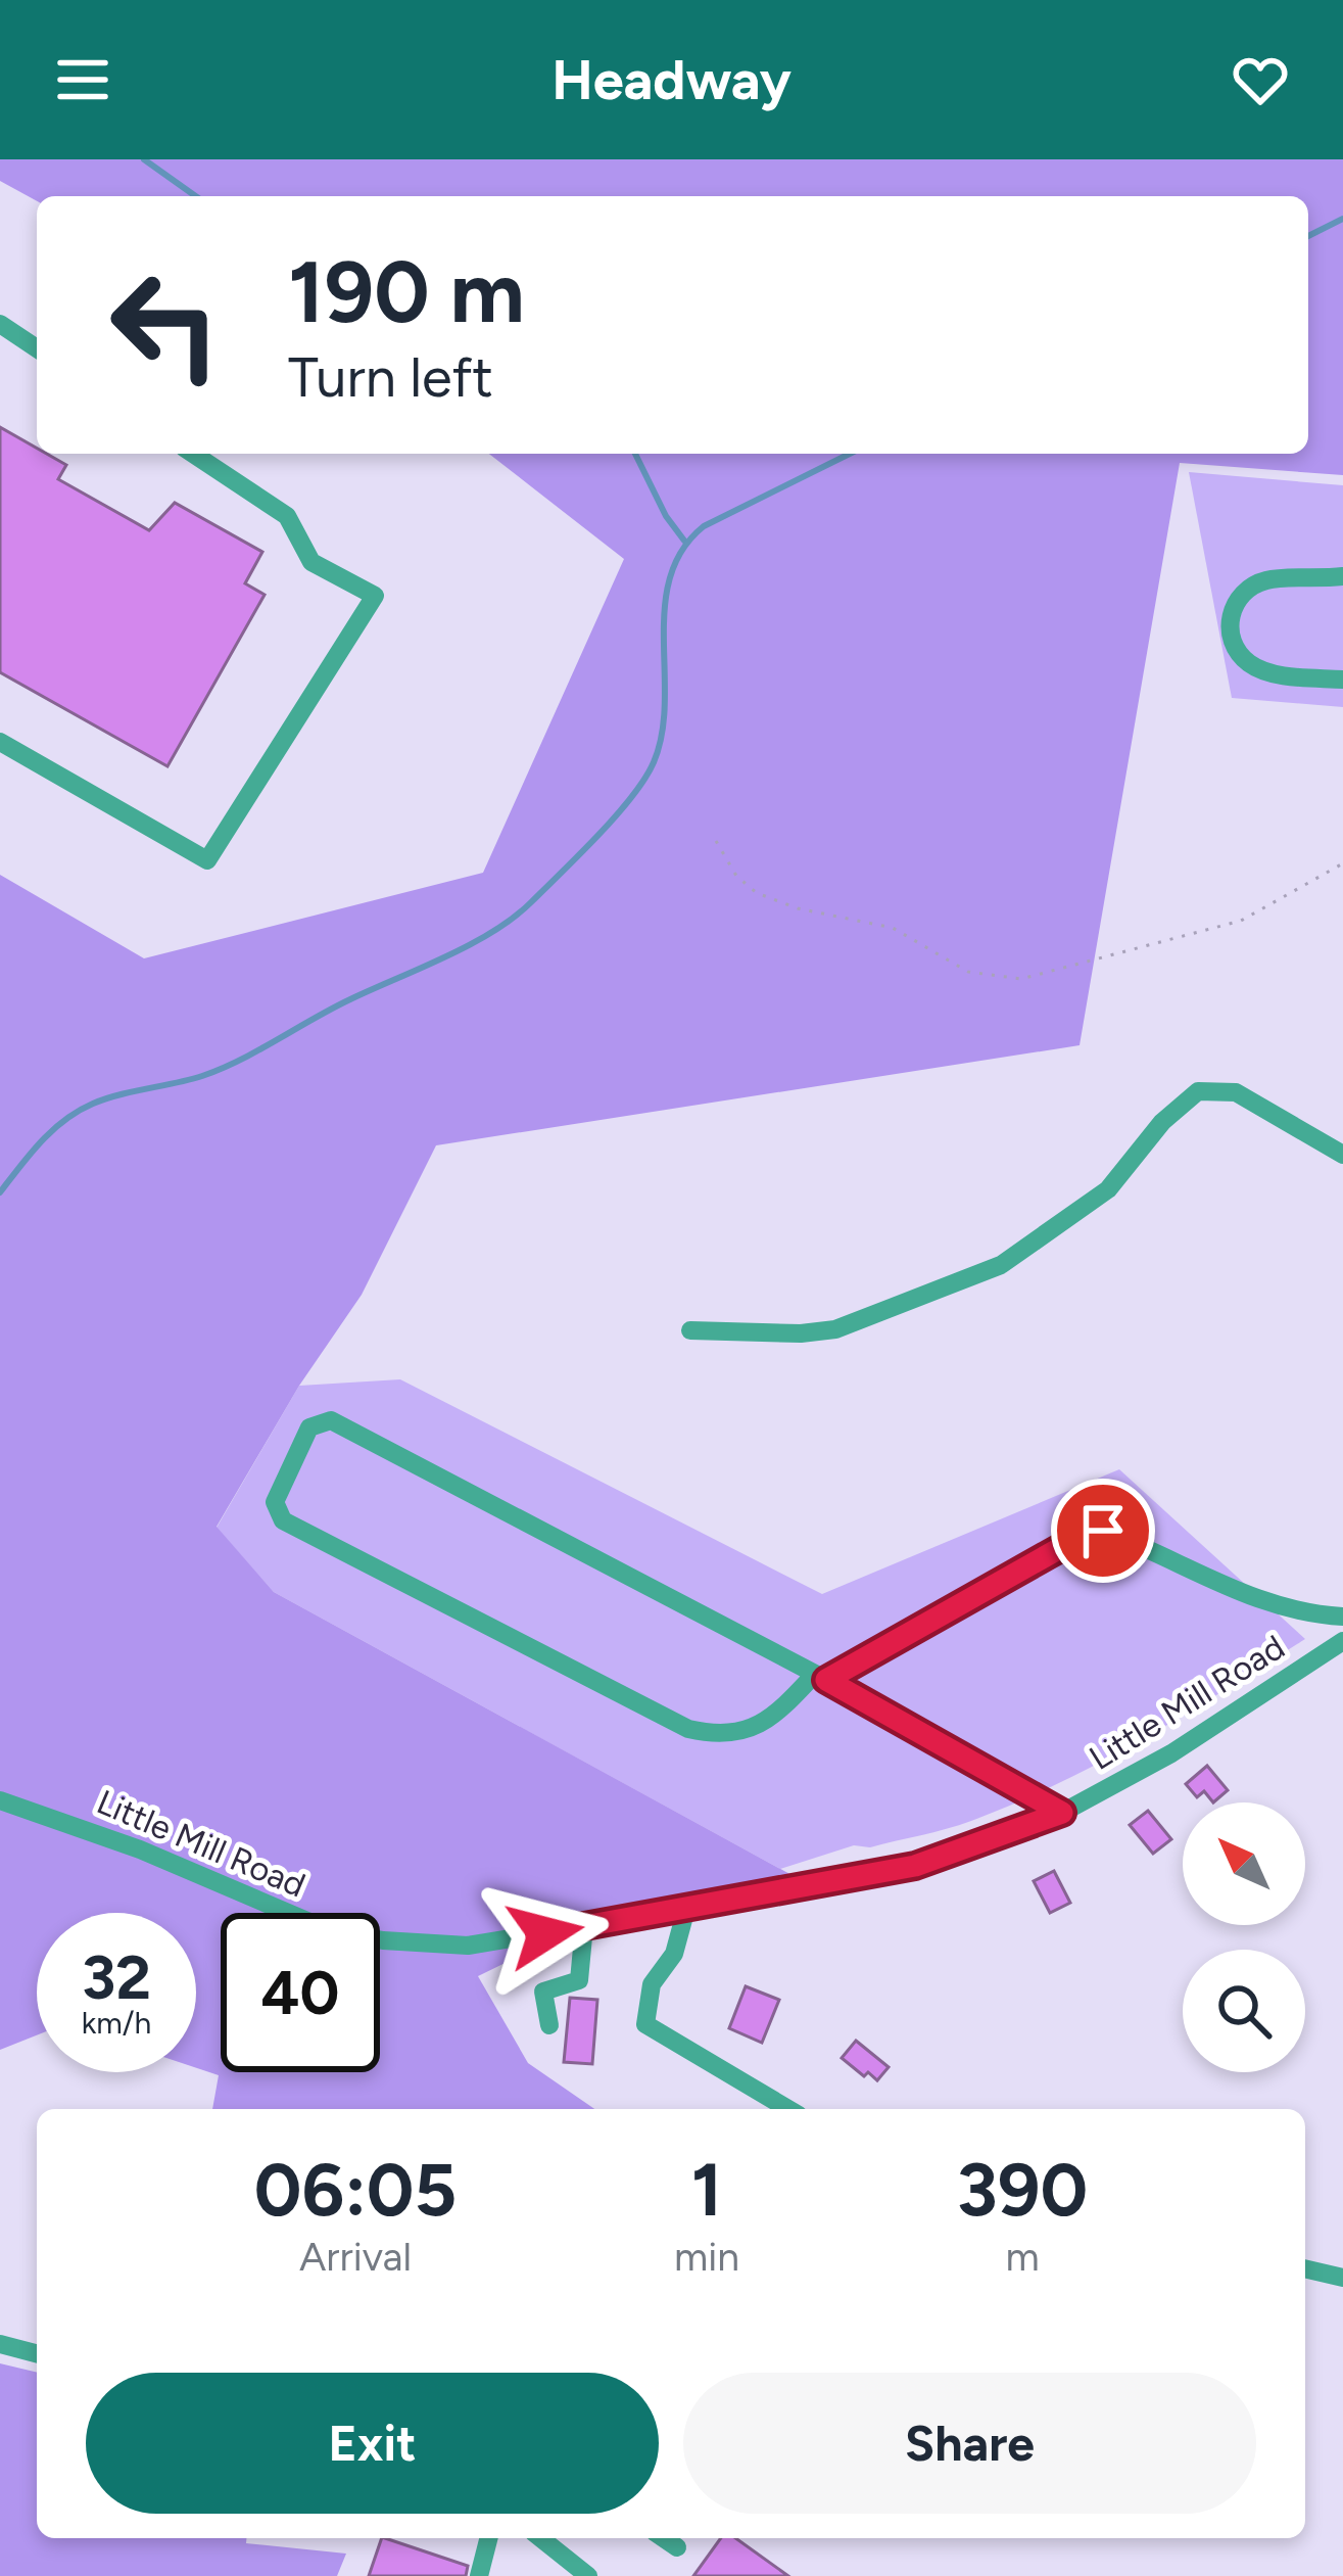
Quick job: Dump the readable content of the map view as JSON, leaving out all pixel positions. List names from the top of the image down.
{
  "streets": {
    "street": ["Little Mill Road"]
  },
  "north": "top left",
  "page": {
    "header": "Headway",
    "turn": ["190 m", "Turn left"],
    "speed": "32 km/h",
    "limit": "40",
    "eta": [
      "06:05",
      "Arrival",
      "1",
      "min",
      "390",
      "m"
    ],
    "buttons": ["Exit", "Share"]
  }
}
